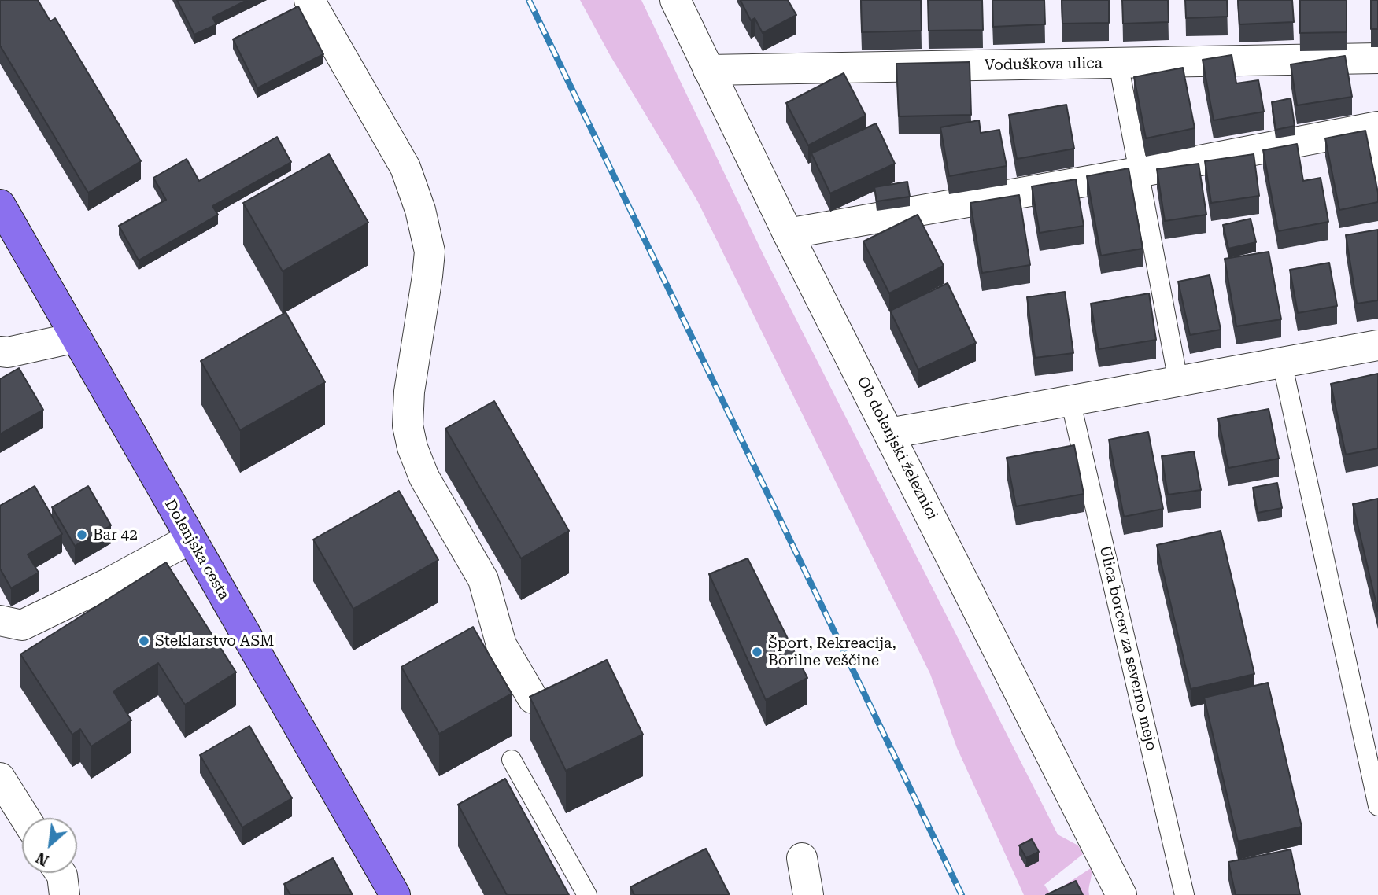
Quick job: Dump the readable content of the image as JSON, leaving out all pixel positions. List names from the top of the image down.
{
  "streets": {
    "main road": ["Dolenjska cesta"],
    "street": ["Voduškova ulica", "Ob dolenjski železnici"],
    "lane": ["Ulica borcev za severno mejo"]
  },
  "crossings": [
    ["Voduškova ulica", "Ob dolenjski železnici"]
  ],
  "places": ["Bar 42", "Steklarstvo ASM", "Šport, Rekreacija, Borilne veščine"],
  "north": "bottom left"
}
